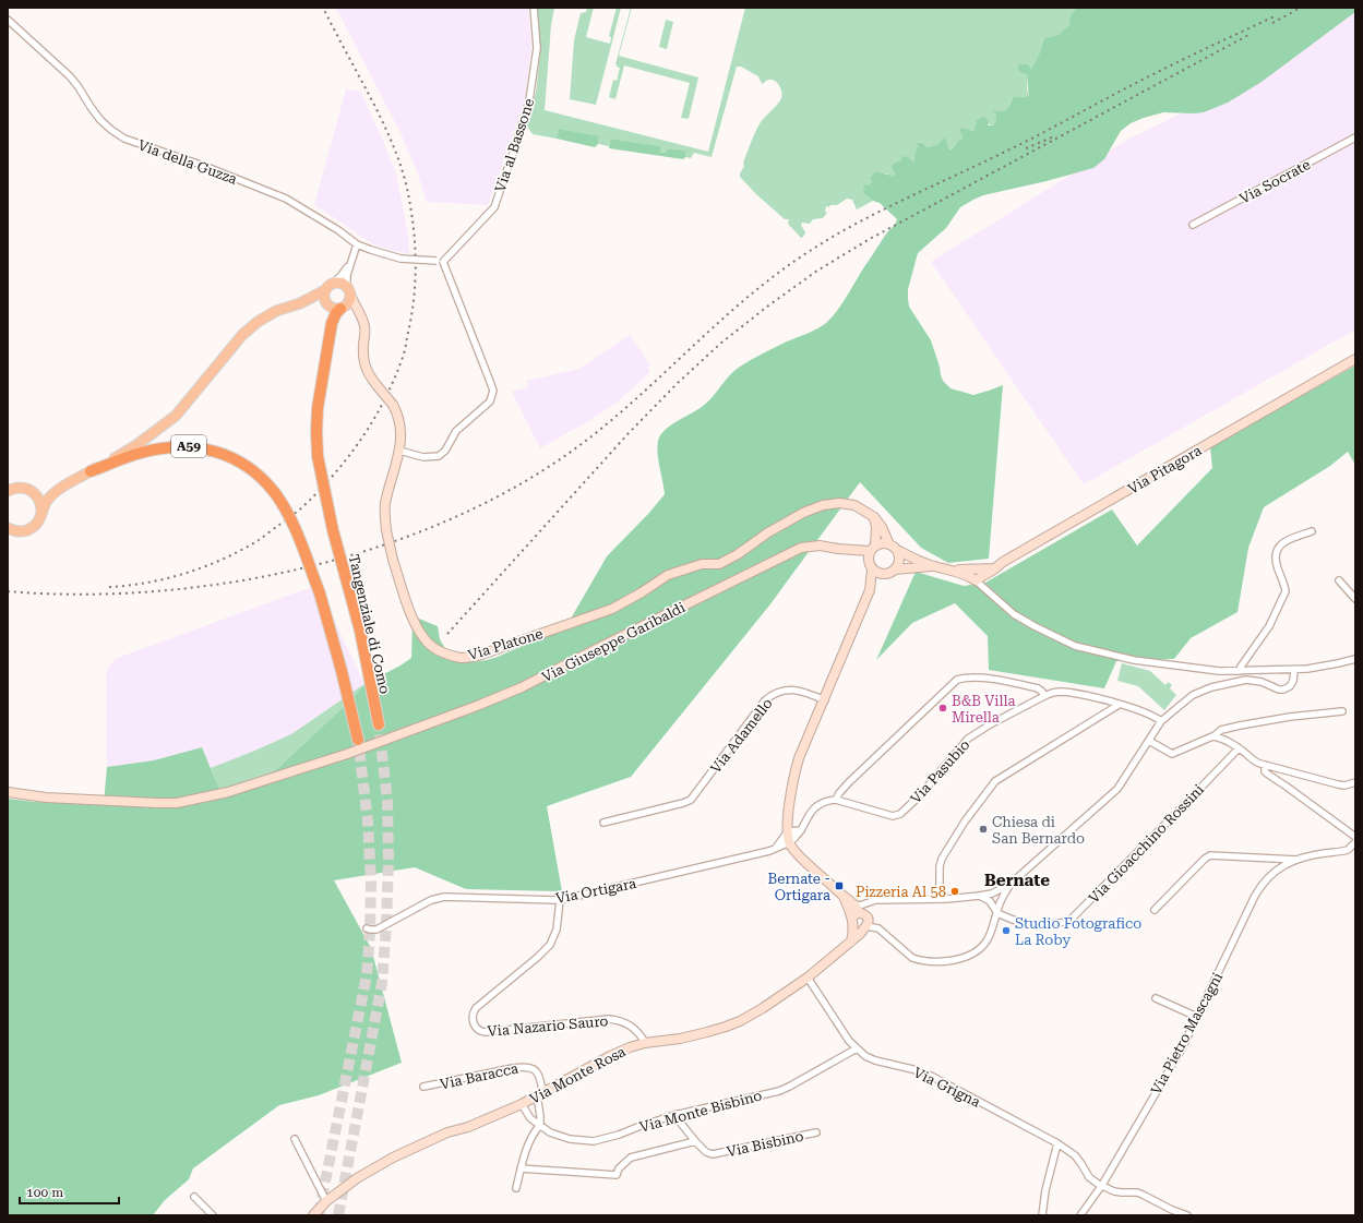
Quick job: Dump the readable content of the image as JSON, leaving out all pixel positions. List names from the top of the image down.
{
  "streets": {
    "highway": ["A59", "Tangenziale di Como"],
    "street": [
      "Via al Bassone",
      "Via della Guzza",
      "Via Socrate",
      "Via Pitagora",
      "Via Giuseppe Garibaldi",
      "Via Platone",
      "Via Adamello",
      "Via Pasubio",
      "Via Gioacchino Rossini",
      "Via Ortigara",
      "Via Nazario Sauro",
      "Via Pietro Mascagni",
      "Via Monte Rosa",
      "Via Baracca",
      "Via Grigna",
      "Via Monte Bisbino",
      "Via Bisbino"
    ]
  },
  "crossings": [
    ["Via al Bassone", "Via della Guzza"],
    ["Tangenziale di Como", "Via Platone"],
    ["Via Ortigara", "Via Nazario Sauro"],
    ["Via Nazario Sauro", "Via Monte Rosa"],
    ["Via Pietro Mascagni", "Via Grigna"],
    ["Via Monte Rosa", "Via Baracca"],
    ["Via Monte Rosa", "Via Grigna"],
    ["Via Monte Rosa", "Via Monte Bisbino"],
    ["Via Grigna", "Via Monte Bisbino"],
    ["Via Monte Bisbino", "Via Bisbino"]
  ],
  "districts": ["Bernate"],
  "places": {
    "other": [
      "B&B Villa Mirella",
      "Chiesa di San Bernardo",
      "Pizzeria Al 58",
      "Studio Fotografico La Roby"
    ],
    "transit": ["Bernate - Ortigara"]
  },
  "scale_bar": "100 m"
}
